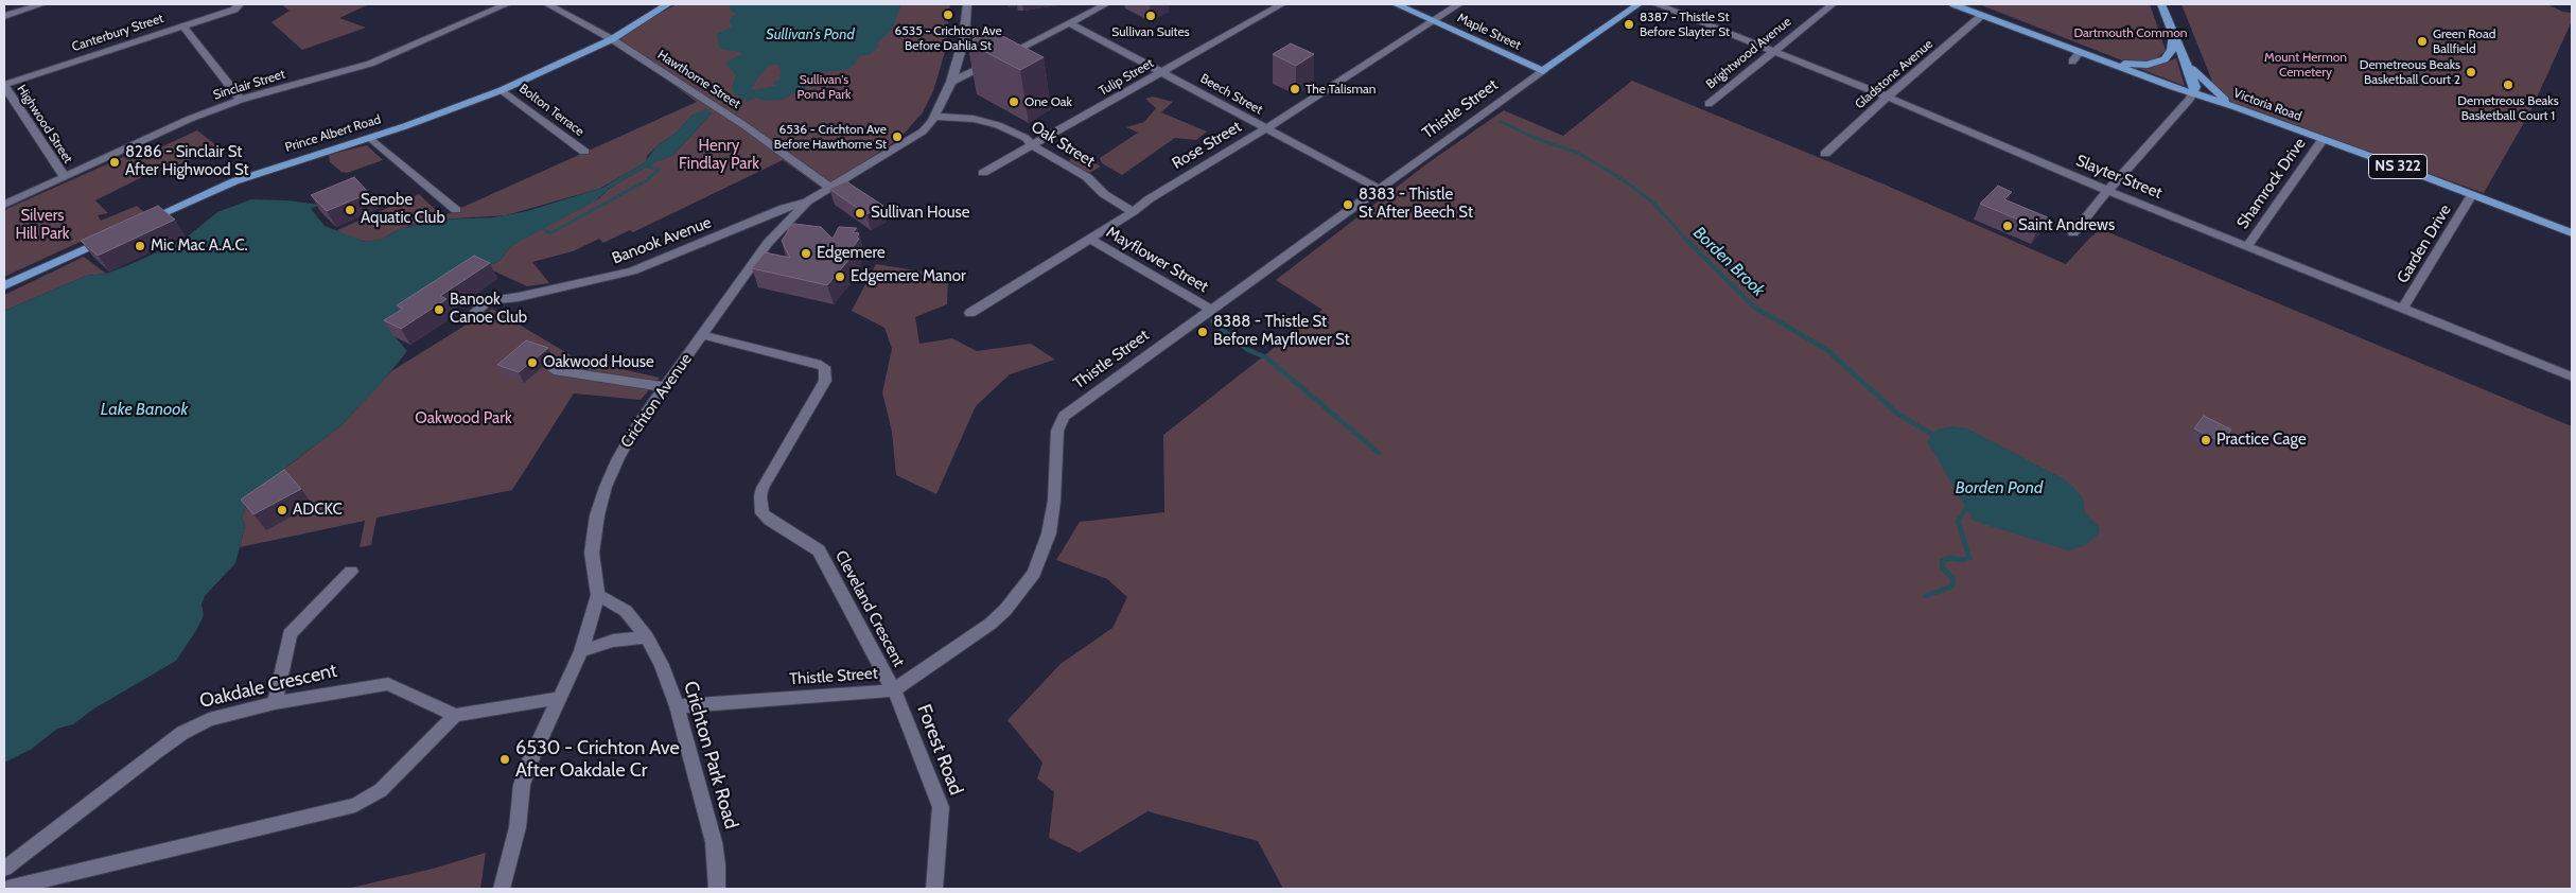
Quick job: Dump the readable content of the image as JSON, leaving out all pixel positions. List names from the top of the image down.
{
  "streets": {
    "main road": [
      "Maple Street",
      "Victoria Road",
      "Thistle Street",
      "Prince Albert Road",
      "NS 322"
    ],
    "street": [
      "Canterbury Street",
      "Brightwood Avenue",
      "Gladstone Avenue",
      "Tulip Street",
      "Hawthorne Street",
      "Sinclair Street",
      "Beech Street",
      "Bolton Terrace",
      "Highwood Street",
      "Oak Street",
      "Rose Street",
      "Slayter Street",
      "Shamrock Drive",
      "Banook Avenue",
      "Garden Drive",
      "Mayflower Street",
      "Crichton Avenue",
      "Cleveland Crescent",
      "Oakdale Crescent",
      "Forest Road",
      "Crichton Park Road"
    ]
  },
  "crossings": [
    ["Maple Street", "Thistle Street"],
    ["Maple Street", "Rose Street"],
    ["Canterbury Street", "Highwood Street"],
    ["Brightwood Avenue", "Slayter Street"],
    ["Gladstone Avenue", "Victoria Road"],
    ["Gladstone Avenue", "Slayter Street"],
    ["Tulip Street", "Beech Street"],
    ["Tulip Street", "Oak Street"],
    ["Hawthorne Street", "Prince Albert Road"],
    ["Hawthorne Street", "Crichton Avenue"],
    ["Sinclair Street", "Highwood Street"],
    ["Beech Street", "Thistle Street"],
    ["Beech Street", "Rose Street"],
    ["Victoria Road", "Shamrock Drive"],
    ["Victoria Road", "Garden Drive"],
    ["Thistle Street", "Mayflower Street"],
    ["Thistle Street", "Cleveland Crescent"],
    ["Thistle Street", "Forest Road"],
    ["Thistle Street", "Crichton Park Road"],
    ["Bolton Terrace", "Prince Albert Road"],
    ["Oak Street", "Rose Street"],
    ["Oak Street", "Crichton Avenue"],
    ["Rose Street", "Mayflower Street"],
    ["Slayter Street", "Shamrock Drive"],
    ["Slayter Street", "Garden Drive"],
    ["Banook Avenue", "Crichton Avenue"],
    ["Crichton Avenue", "Cleveland Crescent"],
    ["Crichton Avenue", "Crichton Park Road"],
    ["Cleveland Crescent", "Forest Road"]
  ],
  "water": [
    "Sullivan's Pond",
    "Borden Brook",
    "Lake Banook",
    "Borden Pond"
  ],
  "parks": [
    "Dartmouth Common",
    "Mount Hermon Cemetery",
    "Sullivan's Pond Park",
    "Henry Findlay Park",
    "Silvers Hill Park",
    "Oakwood Park"
  ],
  "places": [
    "6535 - Crichton Ave Before Dahlia St",
    "Sullivan Suites",
    "8387 - Thistle St Before Slayter St",
    "Green Road Ballfield",
    "Demetreous Beaks Basketball Court 2",
    "Demetreous Beaks Basketball Court 1",
    "The Talisman",
    "One Oak",
    "6536 - Crichton Ave Before Hawthorne St",
    "8286 - Sinclair St After Highwood St",
    "8383 - Thistle St After Beech St",
    "Senobe Aquatic Club",
    "Sullivan House",
    "Saint Andrews",
    "Mic Mac A.A.C.",
    "Edgemere",
    "Edgemere Manor",
    "Banook Canoe Club",
    "8388 - Thistle St Before Mayflower St",
    "Oakwood House",
    "Practice Cage",
    "ADCKC",
    "6530 - Crichton Ave After Oakdale Cr"
  ]
}
